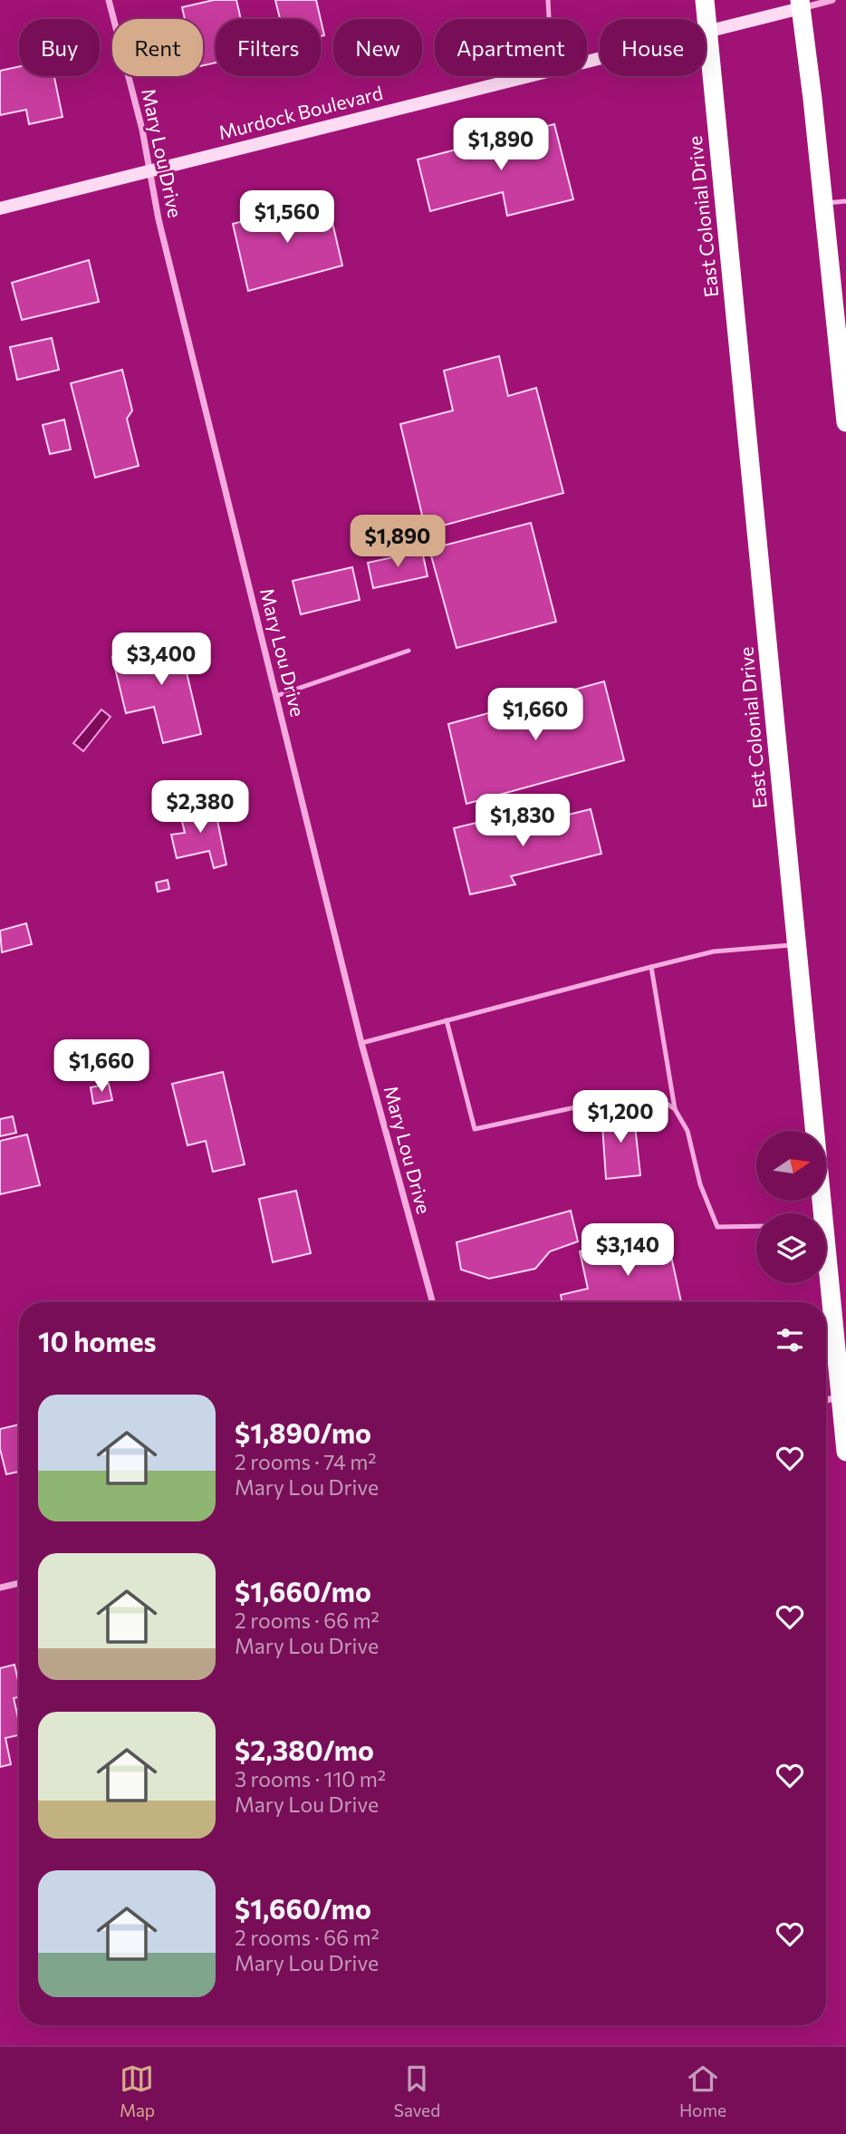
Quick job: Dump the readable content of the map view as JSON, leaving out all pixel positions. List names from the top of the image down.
{
  "streets": {
    "highway": ["East Colonial Drive"],
    "street": ["Murdock Boulevard", "Mary Lou Drive"]
  },
  "crossings": [
    ["Murdock Boulevard", "Mary Lou Drive"],
    ["Murdock Boulevard", "East Colonial Drive"]
  ],
  "north": "right",
  "page": {
    "chip": [
      "Buy",
      "Rent",
      "Filters",
      "New",
      "Apartment",
      "House"
    ],
    "price": [
      "$1,890",
      "$1,560",
      "$1,890",
      "$3,400",
      "$1,660",
      "$2,380",
      "$1,830",
      "$1,660",
      "$1,200",
      "$3,140"
    ],
    "heading": "10 homes",
    "list": [
      {
        "name": "$1,890/mo",
        "note": "2 rooms · 74 m² · Mary Lou Drive"
      },
      {
        "name": "$1,660/mo",
        "note": "2 rooms · 66 m² · Mary Lou Drive"
      },
      {
        "name": "$2,380/mo",
        "note": "3 rooms · 110 m² · Mary Lou Drive"
      },
      {
        "name": "$1,660/mo",
        "note": "2 rooms · 66 m² · Mary Lou Drive"
      }
    ],
    "tabs": ["Map", "Saved", "Home"]
  }
}
